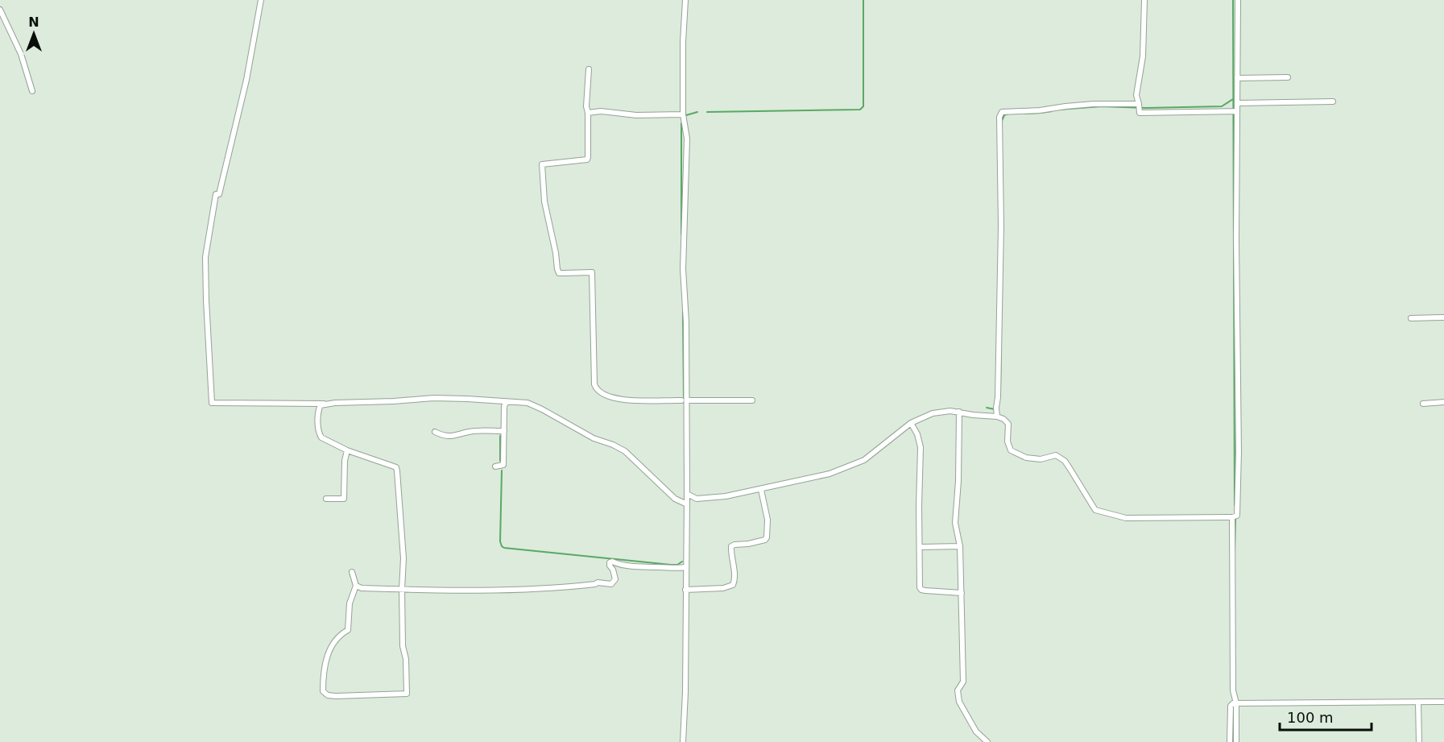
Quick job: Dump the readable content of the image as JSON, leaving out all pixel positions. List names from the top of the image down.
{
  "scale_bar": "100 m",
  "north": "top"
}
